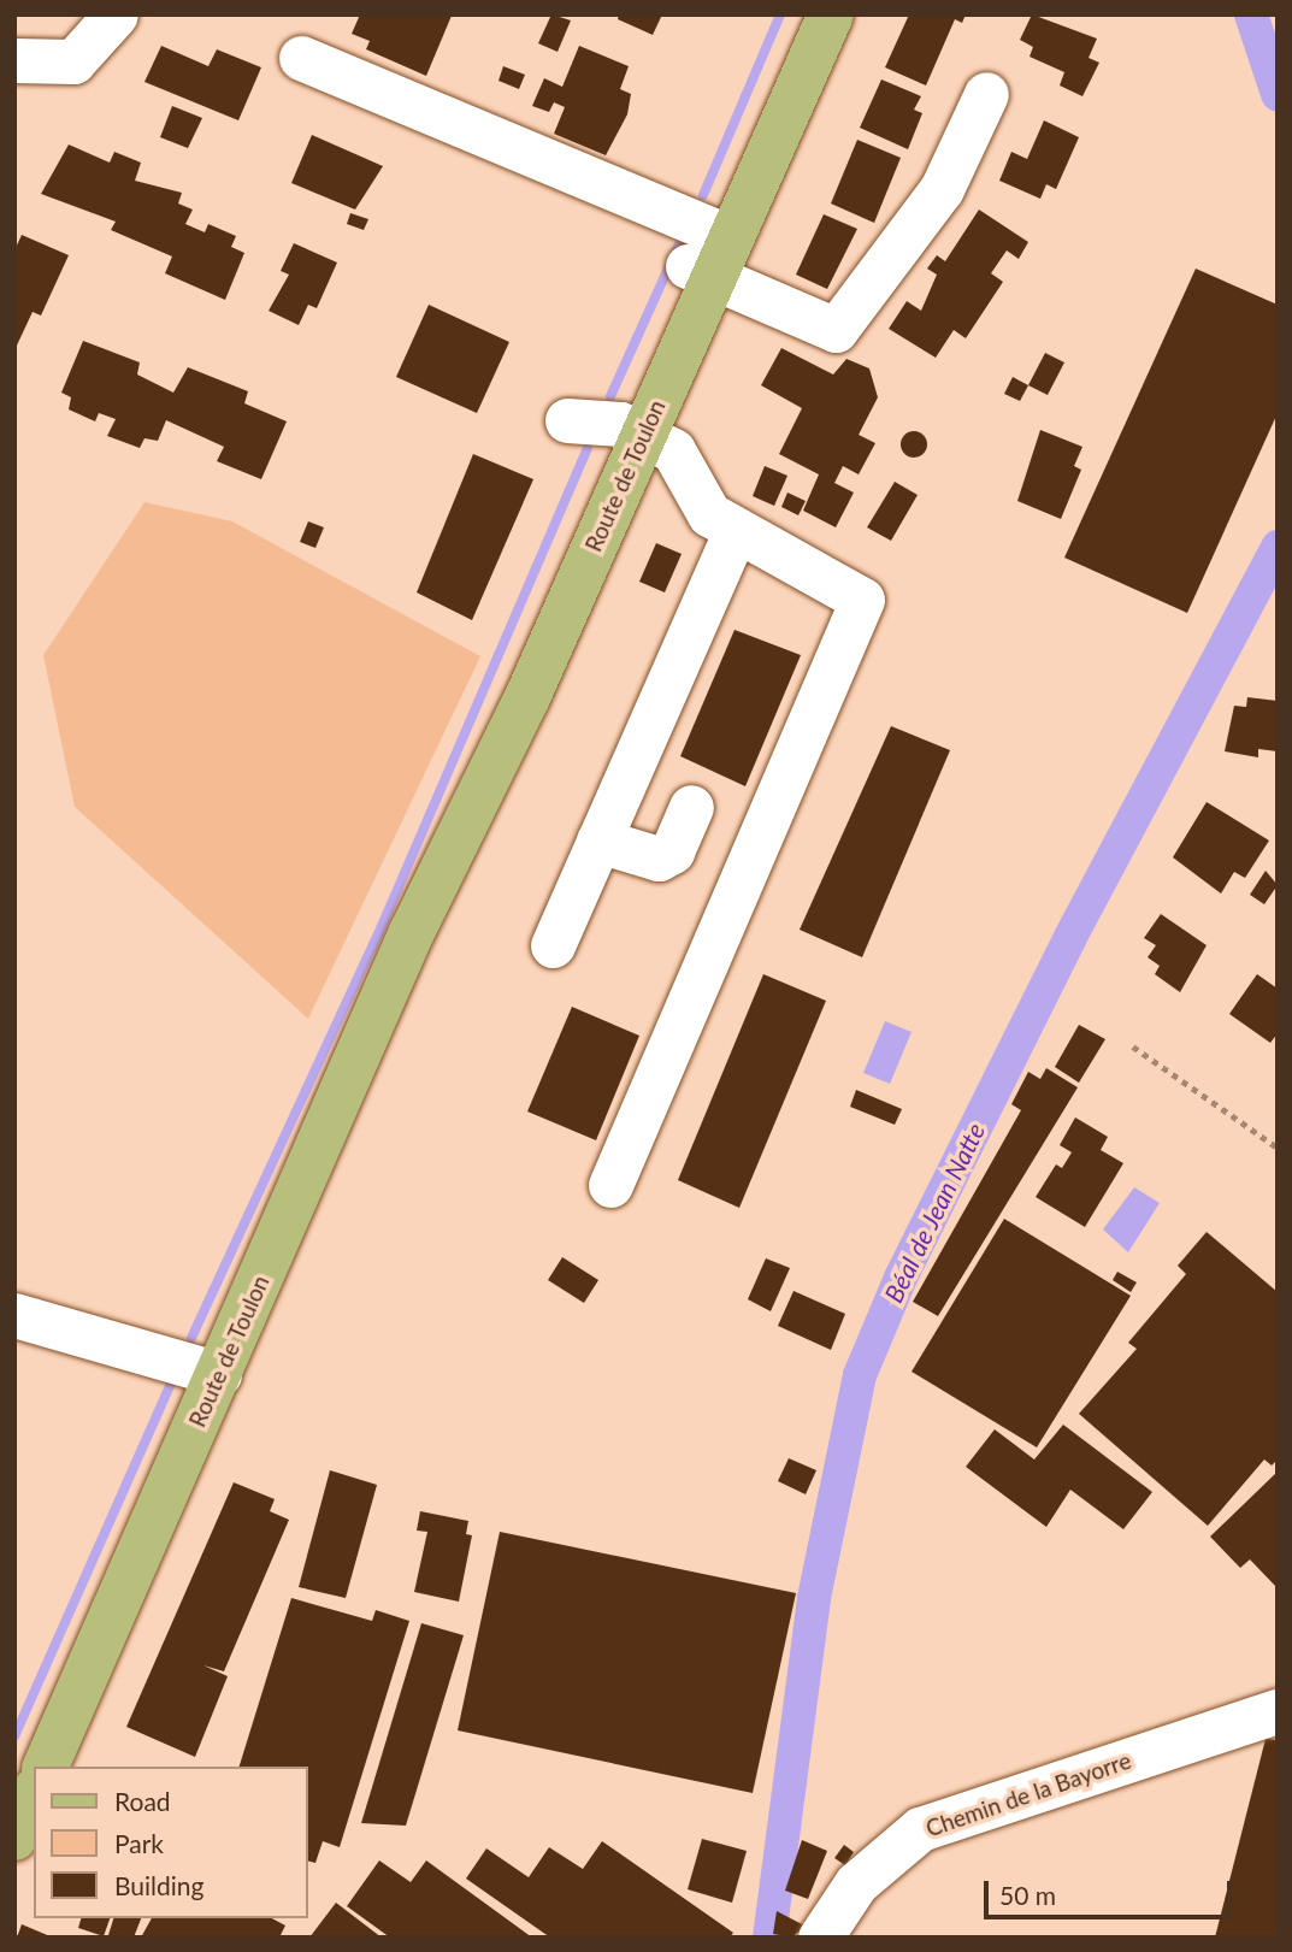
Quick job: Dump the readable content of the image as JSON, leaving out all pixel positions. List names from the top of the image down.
{
  "streets": {
    "main road": ["Route de Toulon"],
    "street": ["Chemin de la Bayorre"]
  },
  "water": ["Béal de Jean Natte"],
  "legend": ["Road", "Park", "Building"],
  "scale_bar": "50 m"
}
